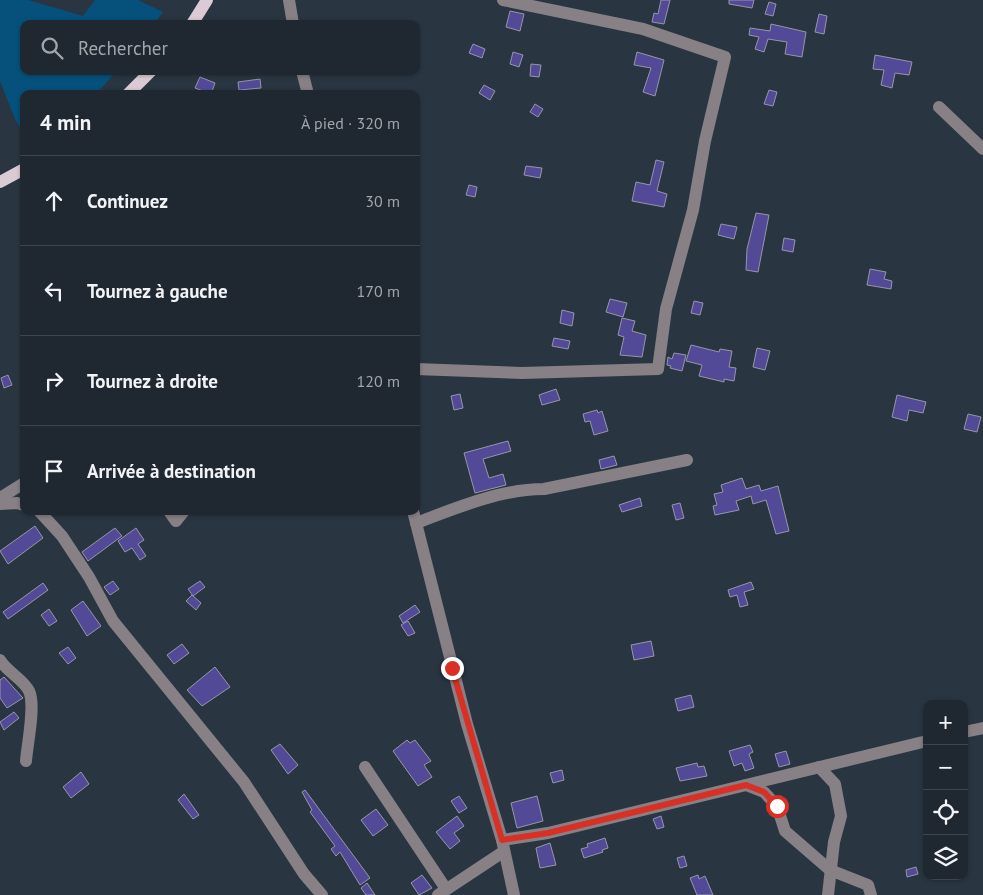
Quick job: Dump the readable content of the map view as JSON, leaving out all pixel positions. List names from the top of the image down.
{
  "page": {
    "search": "Rechercher",
    "heading": ["4 min", "À pied · 320 m"],
    "list": [
      ["Continuez", "30 m"],
      ["Tournez à gauche", "170 m"],
      ["Tournez à droite", "120 m"],
      "Arrivée à destination"
    ],
    "map_buttons": ["+", "−"]
  }
}
